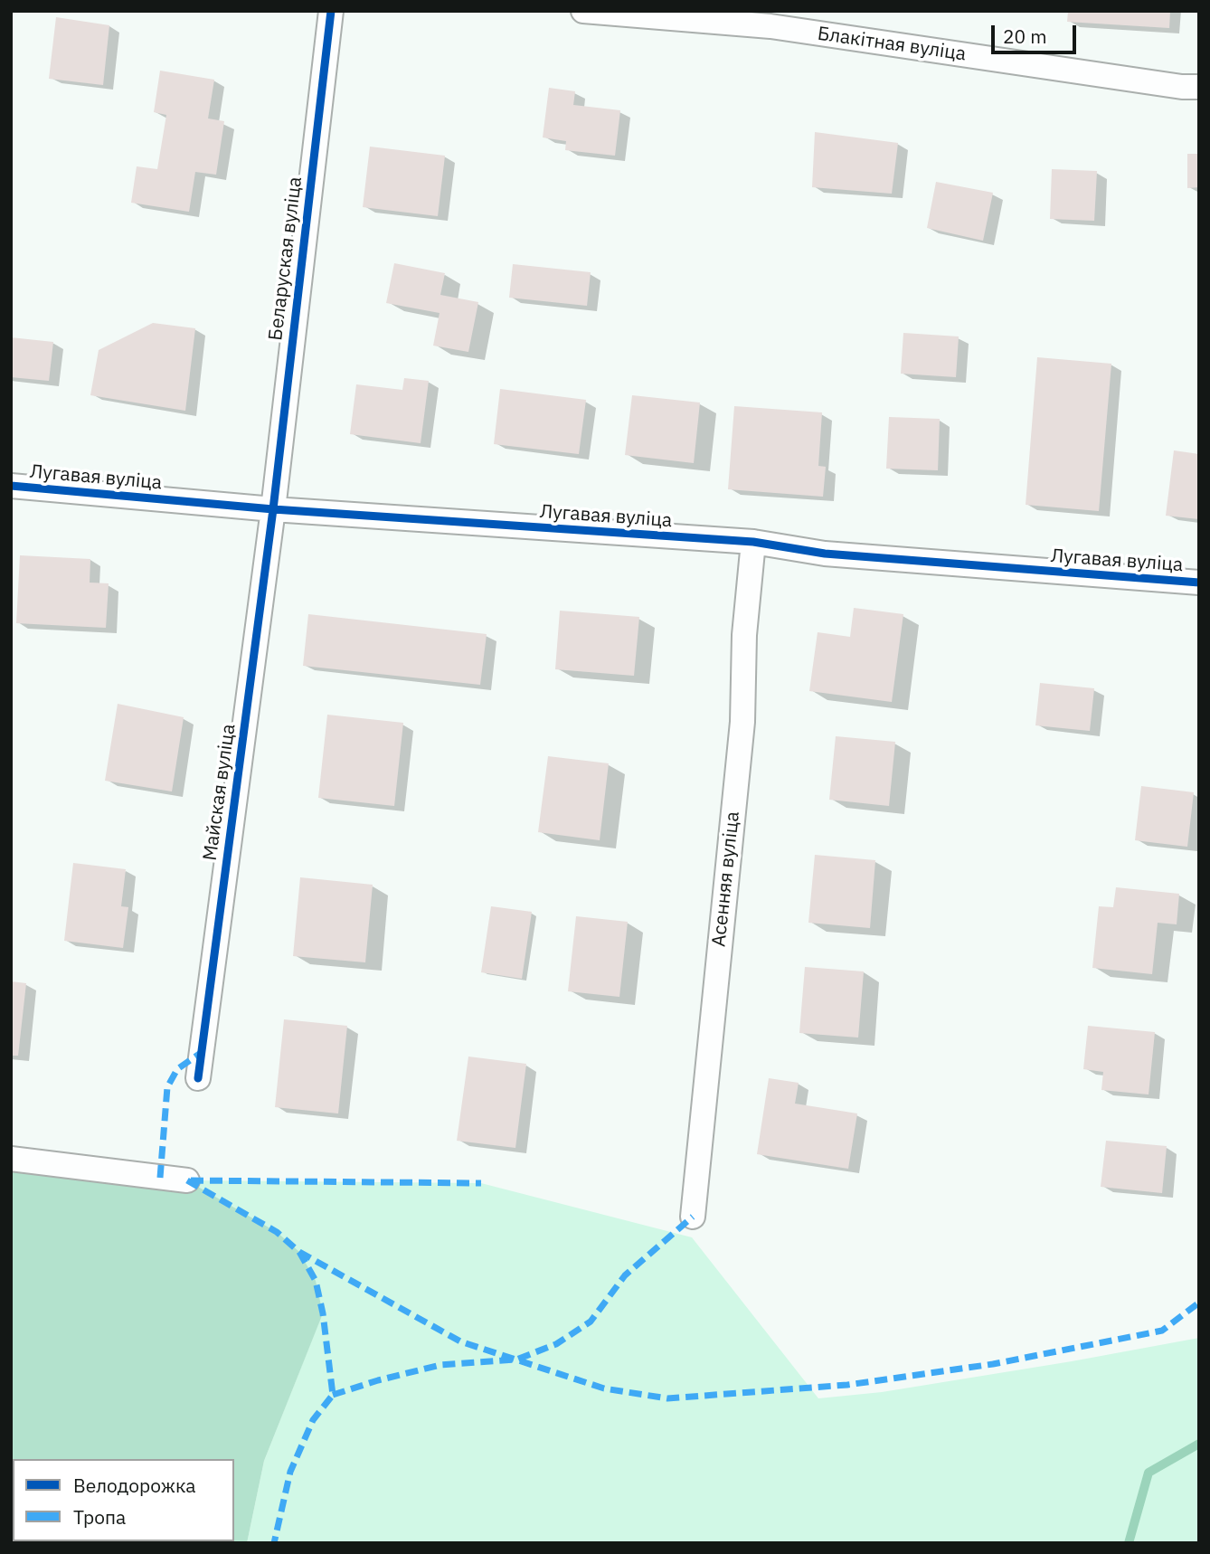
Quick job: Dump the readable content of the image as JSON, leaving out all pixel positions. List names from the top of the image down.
{
  "streets": {
    "street": [
      "Блакітная вуліца",
      "Беларуская вуліца",
      "Лугавая вуліца",
      "Майская вуліца",
      "Асенняя вуліца"
    ]
  },
  "crossings": [
    ["Беларуская вуліца", "Лугавая вуліца"],
    ["Беларуская вуліца", "Майская вуліца"],
    ["Лугавая вуліца", "Майская вуліца"],
    ["Лугавая вуліца", "Асенняя вуліца"]
  ],
  "legend": ["Велодорожка", "Тропа"],
  "scale_bar": "20 m"
}
